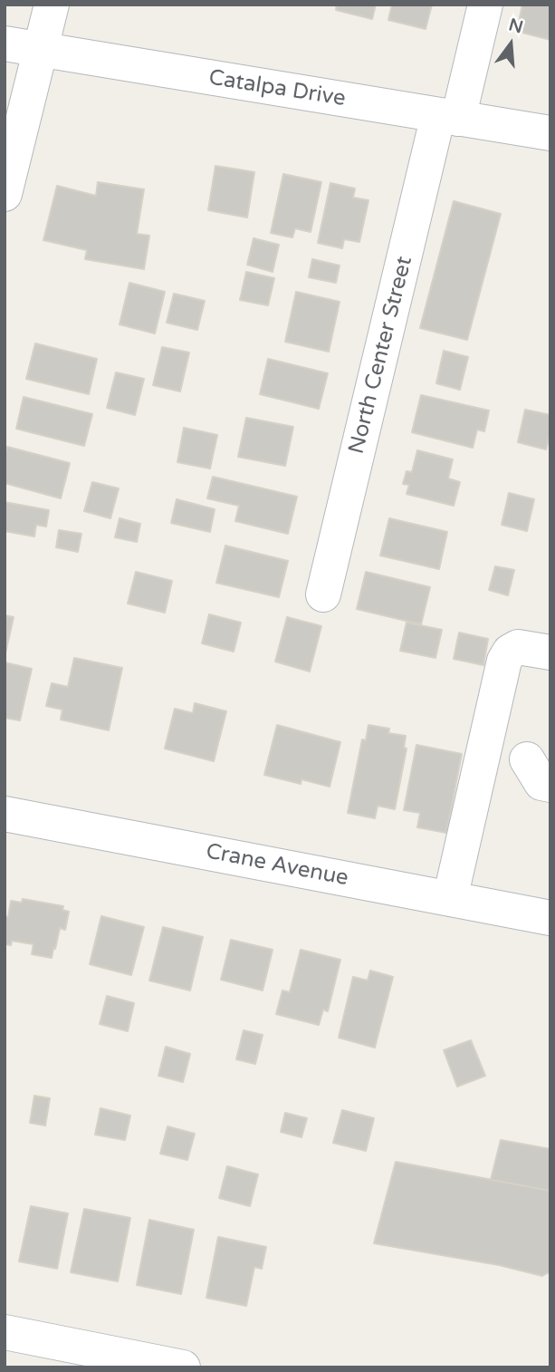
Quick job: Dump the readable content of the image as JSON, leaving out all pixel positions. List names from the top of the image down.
{
  "streets": {
    "street": ["Catalpa Drive", "North Center Street", "Crane Avenue"]
  },
  "crossings": [
    ["Catalpa Drive", "North Center Street"]
  ],
  "north": "top"
}
